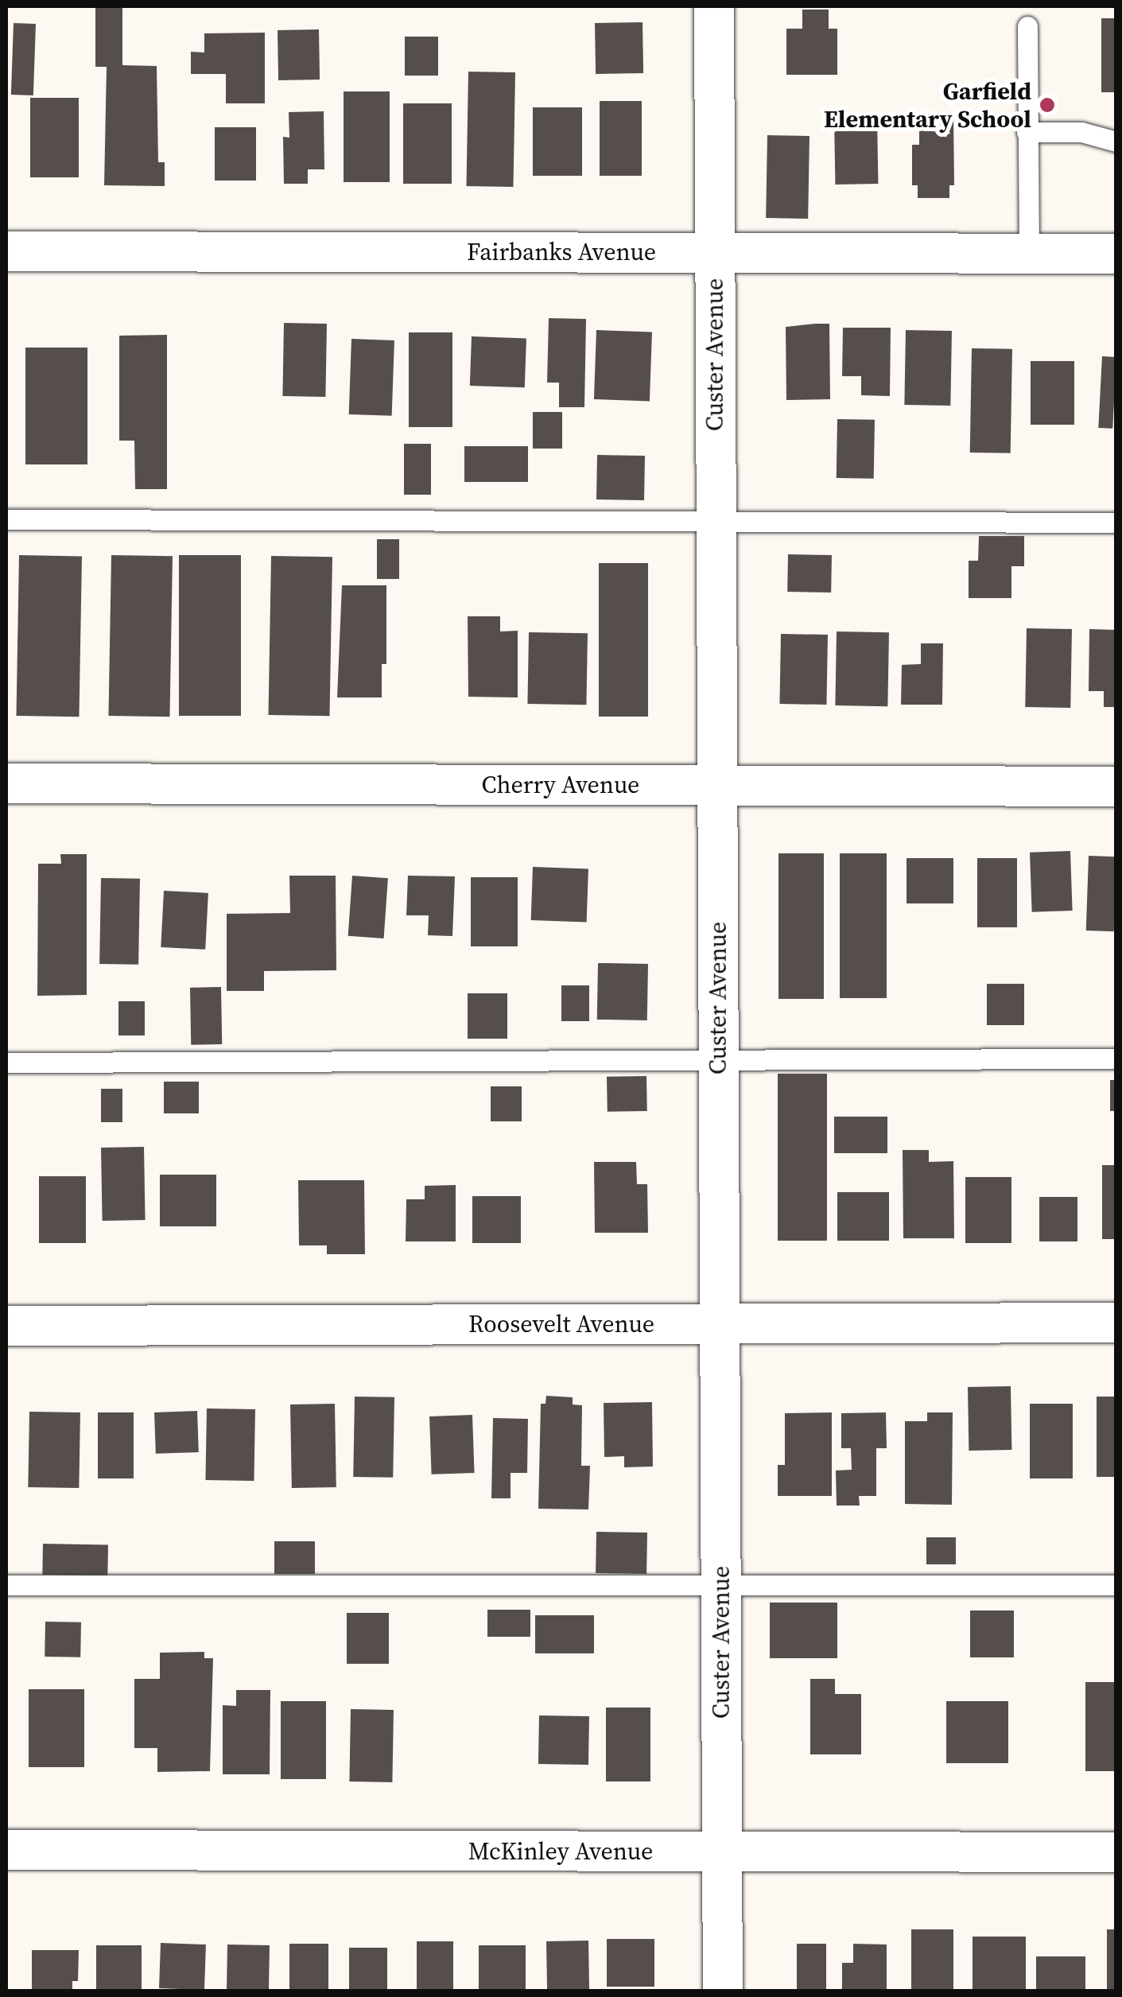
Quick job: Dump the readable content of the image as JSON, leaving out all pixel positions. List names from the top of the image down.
{
  "streets": {
    "street": [
      "Fairbanks Avenue",
      "Custer Avenue",
      "Cherry Avenue",
      "Roosevelt Avenue",
      "McKinley Avenue"
    ]
  },
  "crossings": [
    ["Fairbanks Avenue", "Custer Avenue"],
    ["Custer Avenue", "Cherry Avenue"],
    ["Custer Avenue", "Roosevelt Avenue"],
    ["Custer Avenue", "McKinley Avenue"]
  ],
  "places": ["Garfield Elementary School"]
}
